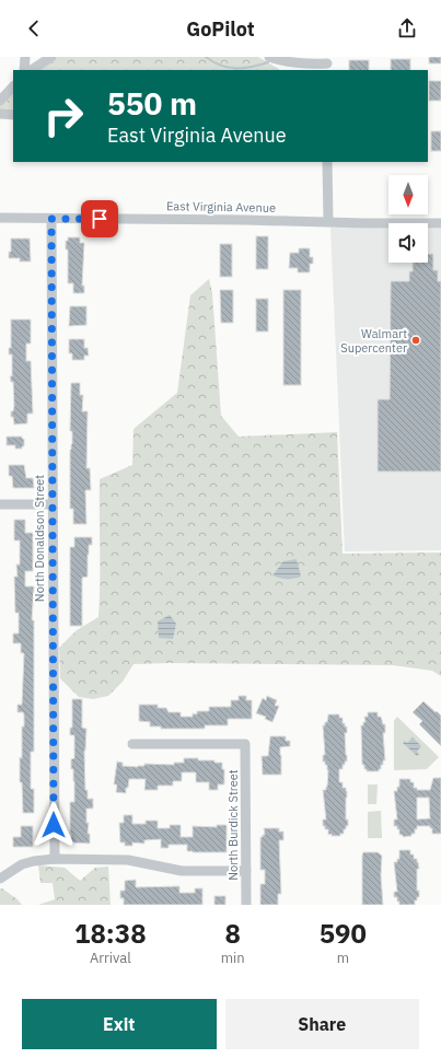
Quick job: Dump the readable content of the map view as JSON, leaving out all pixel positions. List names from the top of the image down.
{
  "streets": {
    "street": ["East Virginia Avenue", "North Donaldson Street", "North Burdick Street"]
  },
  "crossings": [
    ["East Virginia Avenue", "North Donaldson Street"]
  ],
  "places": ["Walmart Supercenter"],
  "north": "bottom",
  "page": {
    "header": "GoPilot",
    "turn": ["550 m", "East Virginia Avenue"],
    "eta": [
      "18:38",
      "Arrival",
      "8",
      "min",
      "590",
      "m"
    ],
    "buttons": ["Exit", "Share"]
  }
}
